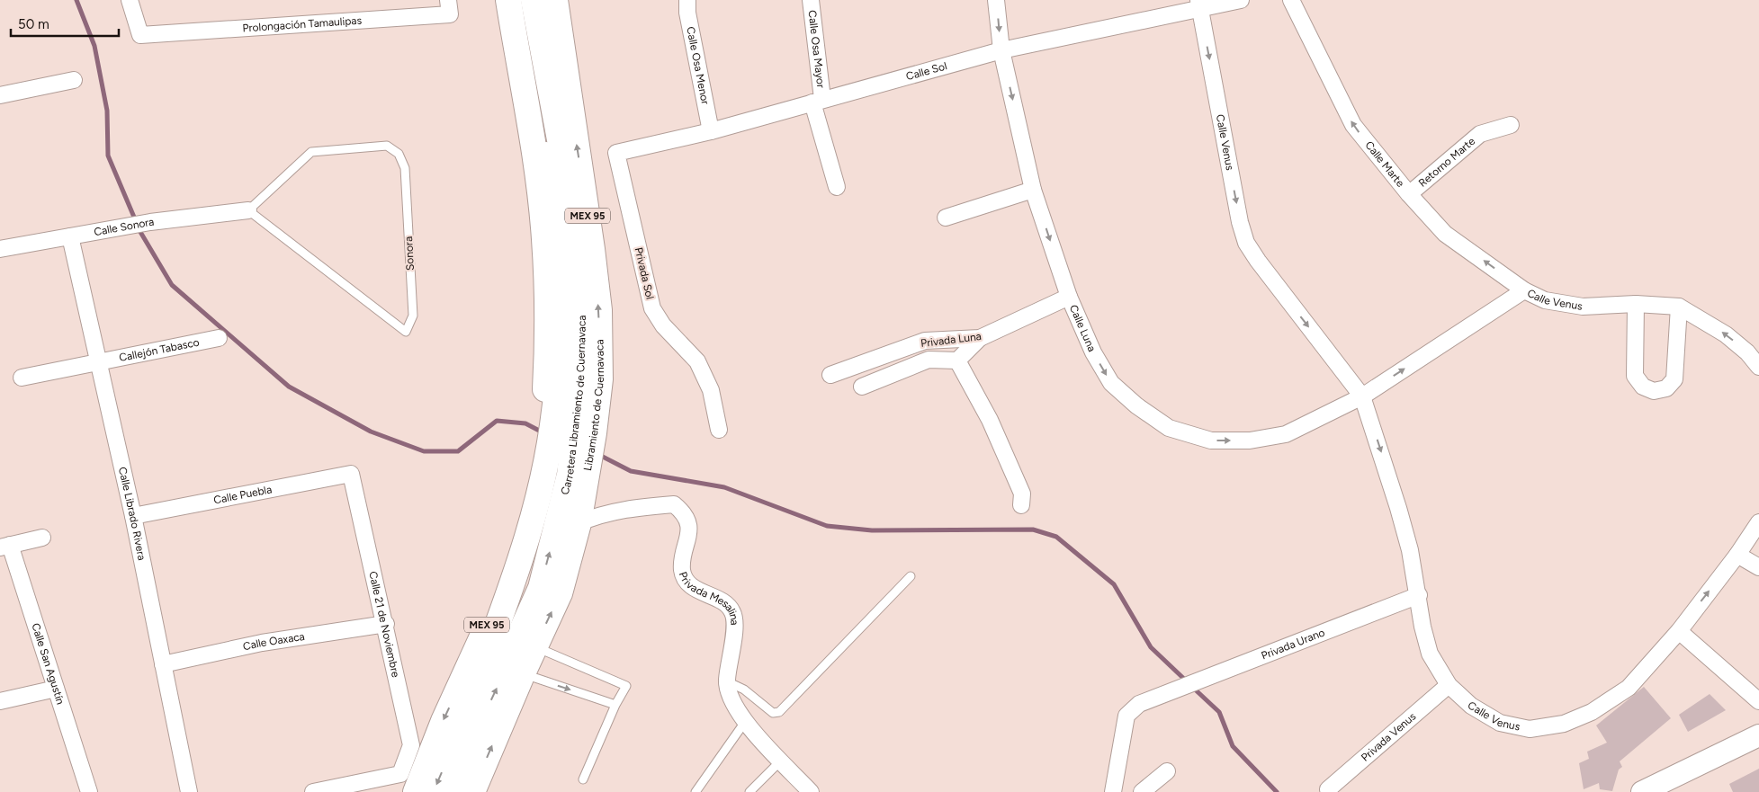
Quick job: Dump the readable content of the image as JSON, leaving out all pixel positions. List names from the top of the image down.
{
  "streets": {
    "main road": ["MEX 95", "Carretera Libramiento de Cuernavaca", "Libramiento de Cuernavaca"],
    "street": [
      "Prolongación Tamaulipas",
      "Calle Osa Mayor",
      "Calle Osa Menor",
      "Calle Sol",
      "Calle Venus",
      "Retorno Marte",
      "Calle Marte",
      "Calle Sonora",
      "Privada Sol",
      "Calle Luna",
      "Privada Luna",
      "Callejón Tabasco",
      "Calle Puebla",
      "Calle Librado Rivera",
      "Privada Mesalina",
      "Calle 21 de Noviembre",
      "Calle Oaxaca",
      "Privada Urano",
      "Calle San Agustín",
      "Privada Venus"
    ],
    "lane": ["Sonora"]
  },
  "crossings": [
    ["Calle Osa Mayor", "Calle Sol"],
    ["Calle Osa Menor", "Calle Sol"],
    ["Calle Sol", "Calle Venus"],
    ["Calle Sol", "Privada Sol"],
    ["Calle Sol", "Calle Luna"],
    ["Calle Venus", "Calle Marte"],
    ["Calle Venus", "Calle Luna"],
    ["Calle Venus", "Privada Urano"],
    ["Calle Venus", "Privada Venus"],
    ["Retorno Marte", "Calle Marte"],
    ["MEX 95", "Carretera Libramiento de Cuernavaca"],
    ["MEX 95", "Libramiento de Cuernavaca"],
    ["MEX 95", "Calle 21 de Noviembre"],
    ["Calle Sonora", "Sonora"],
    ["Calle Sonora", "Calle Librado Rivera"],
    ["Calle Luna", "Privada Luna"],
    ["Callejón Tabasco", "Calle Librado Rivera"],
    ["Carretera Libramiento de Cuernavaca", "Libramiento de Cuernavaca"],
    ["Libramiento de Cuernavaca", "Privada Mesalina"],
    ["Calle Puebla", "Calle Librado Rivera"],
    ["Calle Puebla", "Calle 21 de Noviembre"],
    ["Calle Librado Rivera", "Calle Oaxaca"],
    ["Calle 21 de Noviembre", "Calle Oaxaca"]
  ],
  "one_way": ["Calle Marte"],
  "scale_bar": "50 m"
}
